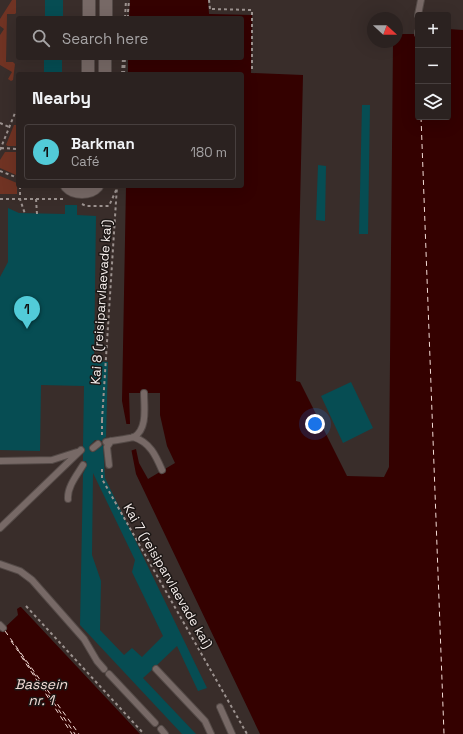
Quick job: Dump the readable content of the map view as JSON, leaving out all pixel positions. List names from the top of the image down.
{
  "streets": {
    "path": ["Kai 8 (reisiparvlaevade kai)", "Kai 7 (reisiparvlaevade kai)"]
  },
  "water": ["Bassein nr. 1"],
  "north": "right",
  "page": {
    "map_buttons": ["+", "−"],
    "search": "Search here",
    "heading": "Nearby",
    "list": [
      {
        "mark": "1",
        "name": "Barkman",
        "note": "Café",
        "value": "180 m"
      }
    ],
    "pins": "1"
  }
}
